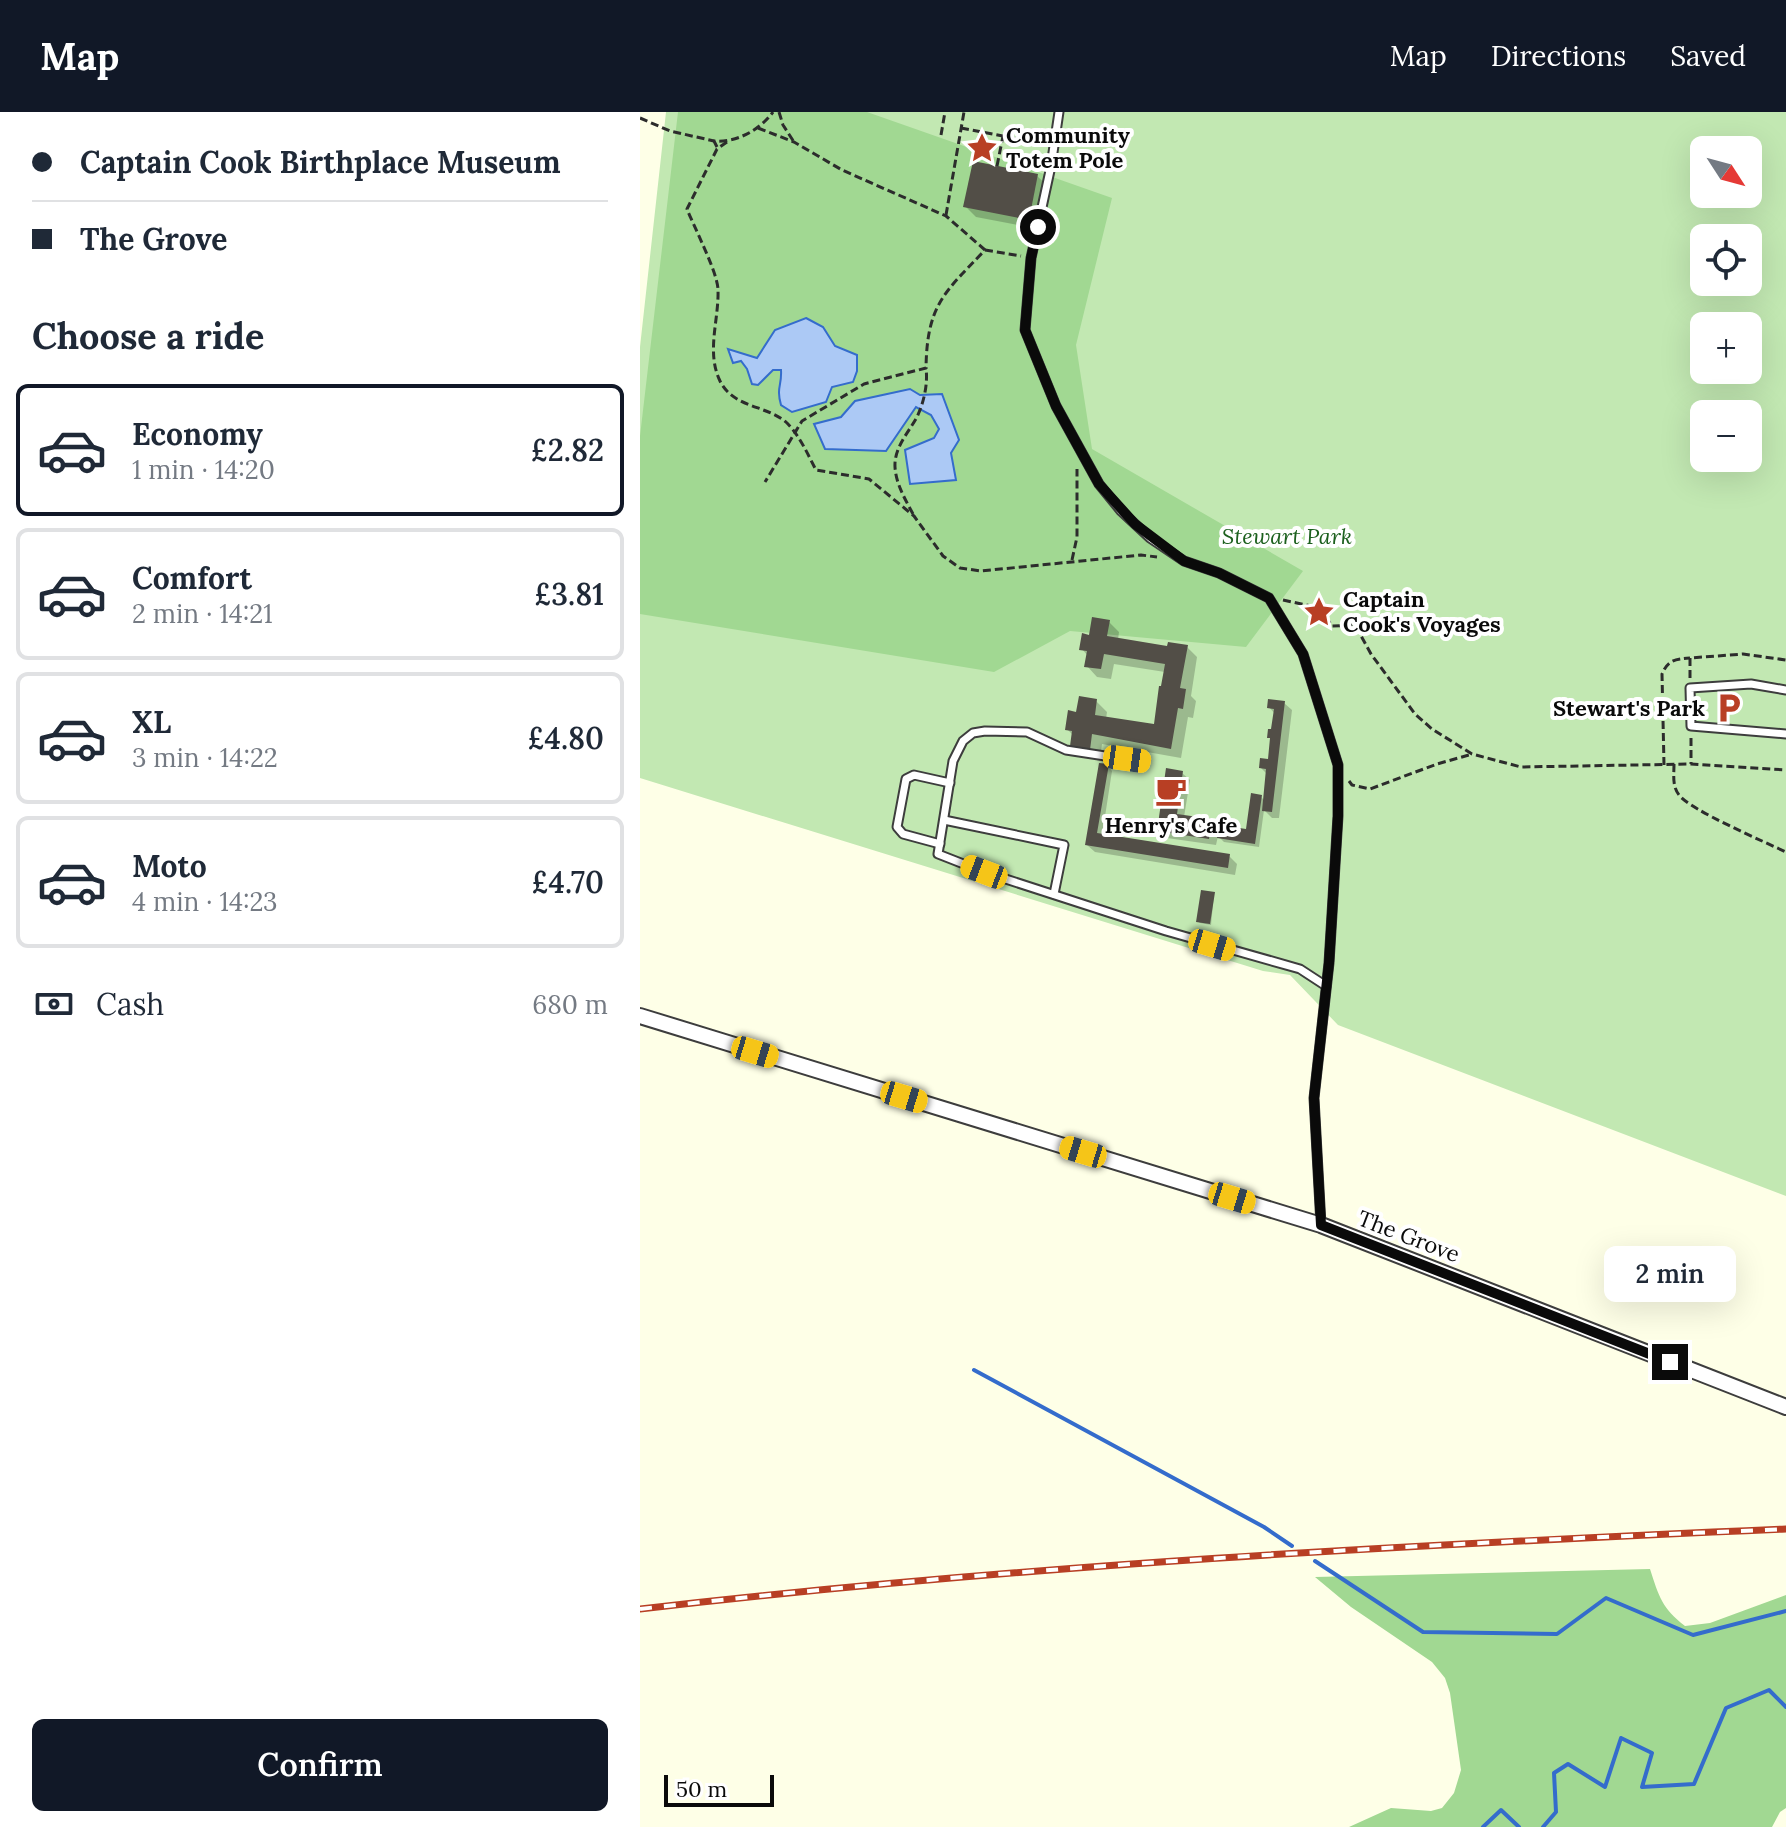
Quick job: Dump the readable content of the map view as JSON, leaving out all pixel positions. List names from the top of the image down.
{
  "streets": {
    "street": ["The Grove"]
  },
  "parks": ["Stewart Park"],
  "places": {
    "place": ["Community Totem Pole", "Captain Cook's Voyages"],
    "parking": ["Stewart's Park"],
    "cafe": ["Henry's Cafe"]
  },
  "scale_bar": "50 m",
  "north": "bottom right",
  "page": {
    "header": "Map",
    "nav": ["Map", "Directions", "Saved"],
    "banner": ["Captain Cook Birthplace Museum", "The Grove"],
    "map_buttons": ["+", "−"],
    "heading": "Choose a ride",
    "list": [
      {
        "name": "Economy",
        "note": "1 min · 14:20",
        "value": "£2.82"
      },
      {
        "name": "Comfort",
        "note": "2 min · 14:21",
        "value": "£3.81"
      },
      {
        "name": "XL",
        "note": "3 min · 14:22",
        "value": "£4.80"
      },
      {
        "name": "Moto",
        "note": "4 min · 14:23",
        "value": "£4.70"
      }
    ],
    "pay": ["Cash", "680 m"],
    "bubble": "2 min",
    "buttons": "Confirm",
    "scale": "50 m"
  }
}
